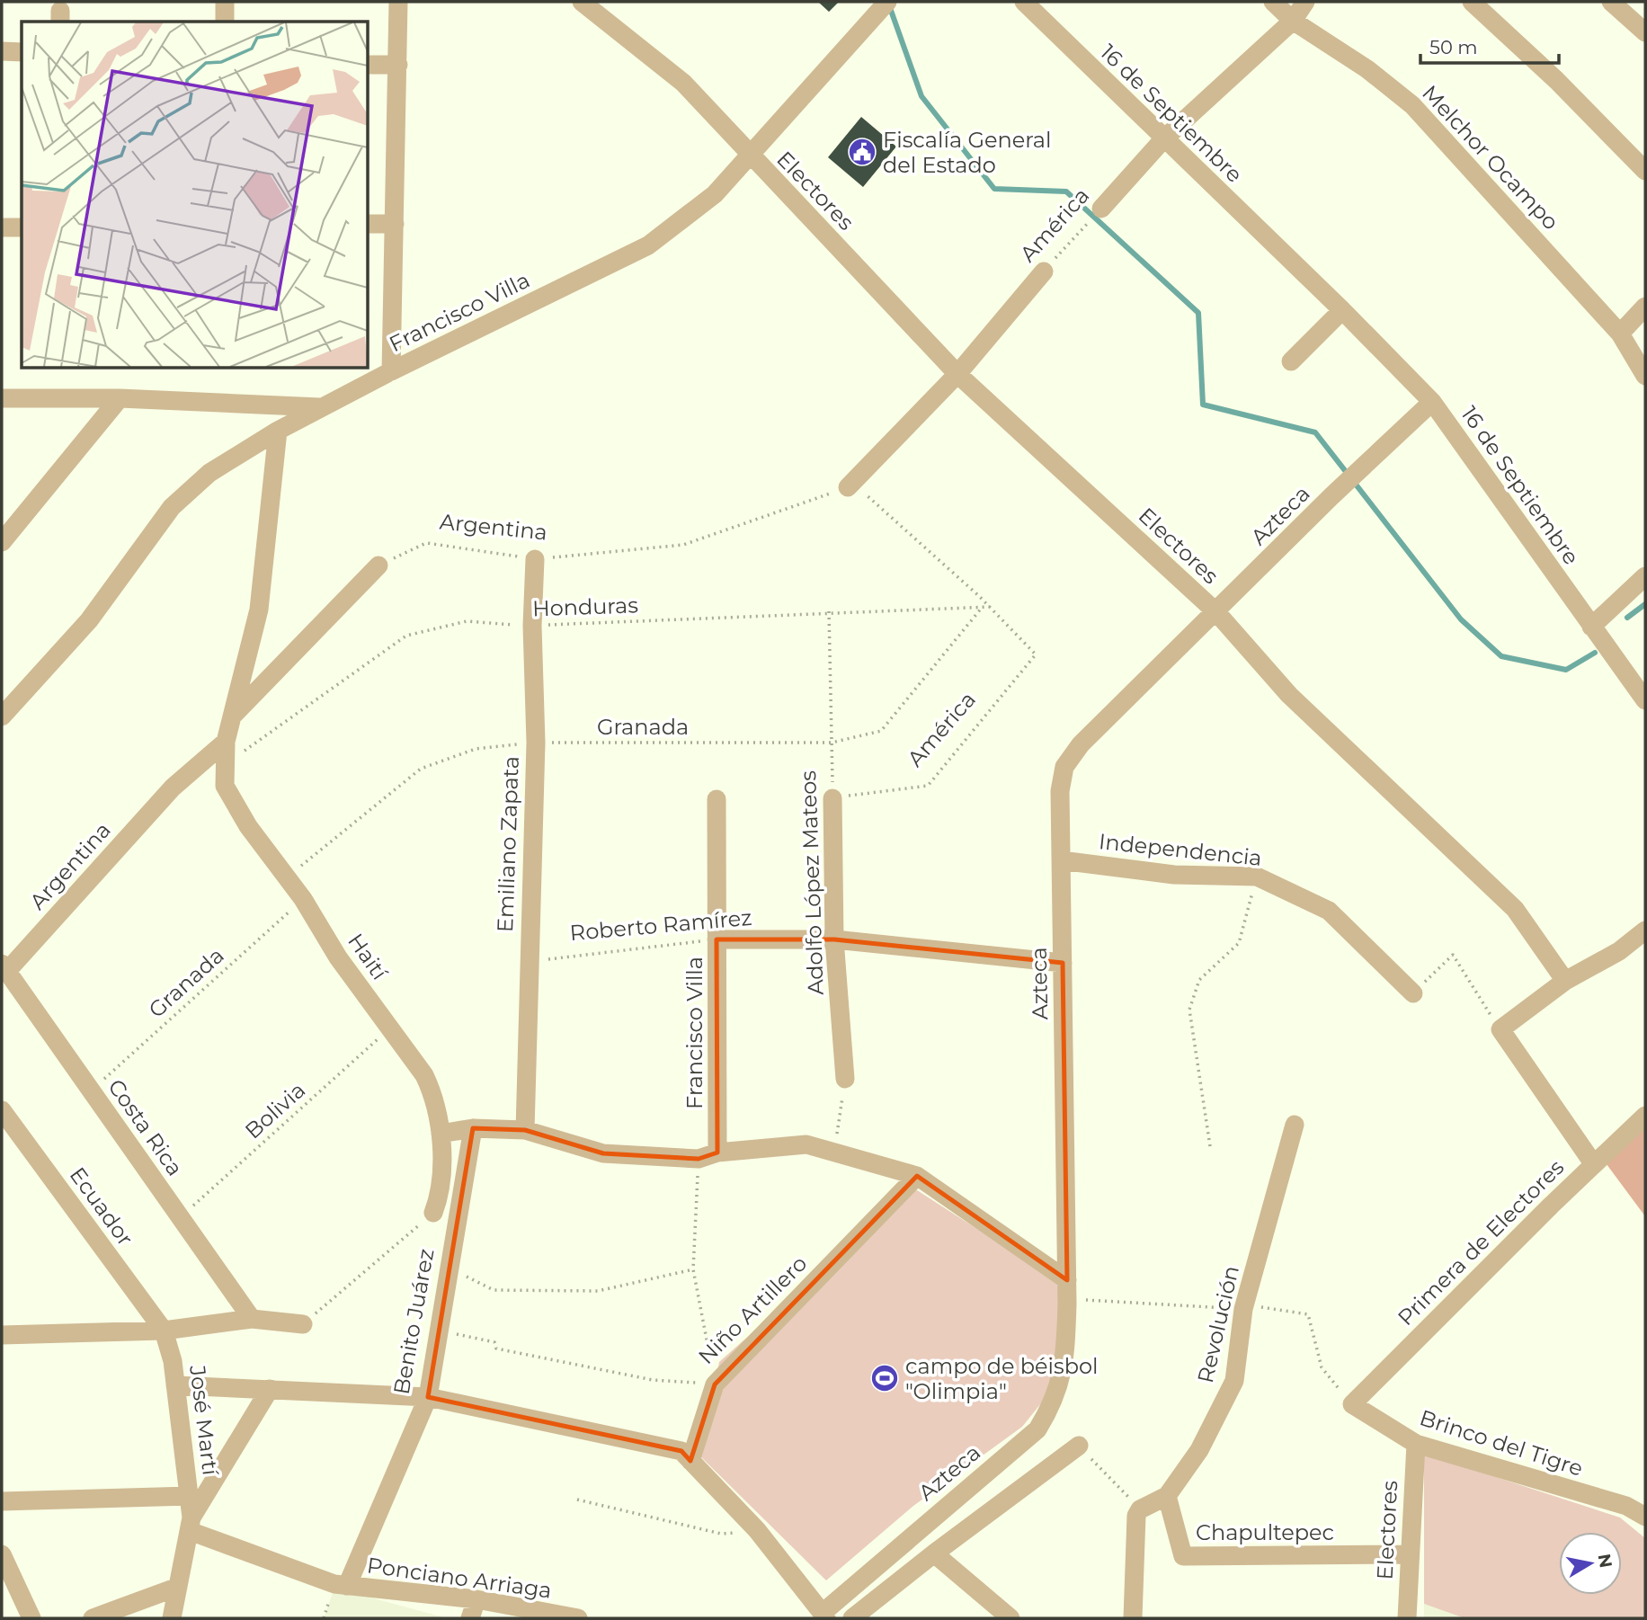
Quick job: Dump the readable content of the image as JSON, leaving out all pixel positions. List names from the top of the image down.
{
  "streets": {
    "street": [
      "16 de Septiembre",
      "Melchor Ocampo",
      "Electores",
      "América",
      "Francisco Villa",
      "Azteca",
      "Argentina",
      "Emiliano Zapata",
      "Independencia",
      "Adolfo López Mateos",
      "Roberto Ramírez",
      "Haití",
      "Costa Rica",
      "Ecuador",
      "Primera de Electores",
      "Niño Artillero",
      "Benito Juárez",
      "Revolución",
      "José Martí",
      "Brinco del Tigre",
      "Chapultepec",
      "Ponciano Arriaga"
    ],
    "path": ["Honduras", "Granada", "Bolivia"]
  },
  "crossings": [
    ["16 de Septiembre", "América"],
    ["16 de Septiembre", "Azteca"],
    ["Melchor Ocampo", "América"],
    ["Electores", "América"],
    ["Electores", "Francisco Villa"],
    ["Electores", "Azteca"],
    ["Electores", "Brinco del Tigre"],
    ["Electores", "Chapultepec"],
    ["América", "Argentina"],
    ["América", "Honduras"],
    ["América", "Adolfo López Mateos"],
    ["Francisco Villa", "Roberto Ramírez"],
    ["Francisco Villa", "Haití"],
    ["Azteca", "Independencia"],
    ["Azteca", "Roberto Ramírez"],
    ["Argentina", "Emiliano Zapata"],
    ["Argentina", "Haití"],
    ["Argentina", "Costa Rica"],
    ["Honduras", "Granada"],
    ["Honduras", "Emiliano Zapata"],
    ["Honduras", "Adolfo López Mateos"],
    ["Honduras", "Haití"],
    ["Granada", "Emiliano Zapata"],
    ["Granada", "Adolfo López Mateos"],
    ["Granada", "Haití"],
    ["Granada", "Costa Rica"],
    ["Emiliano Zapata", "Roberto Ramírez"],
    ["Adolfo López Mateos", "Roberto Ramírez"],
    ["Haití", "Bolivia"],
    ["Bolivia", "Costa Rica"],
    ["Ecuador", "José Martí"],
    ["Primera de Electores", "Brinco del Tigre"],
    ["Niño Artillero", "Benito Juárez"],
    ["Benito Juárez", "Ponciano Arriaga"],
    ["Revolución", "Chapultepec"],
    ["José Martí", "Ponciano Arriaga"]
  ],
  "places": {
    "public building": ["Fiscalía General del Estado"],
    "sports": ["campo de béisbol \"Olimpia\""]
  },
  "scale_bar": "50 m",
  "north": "right"
}
